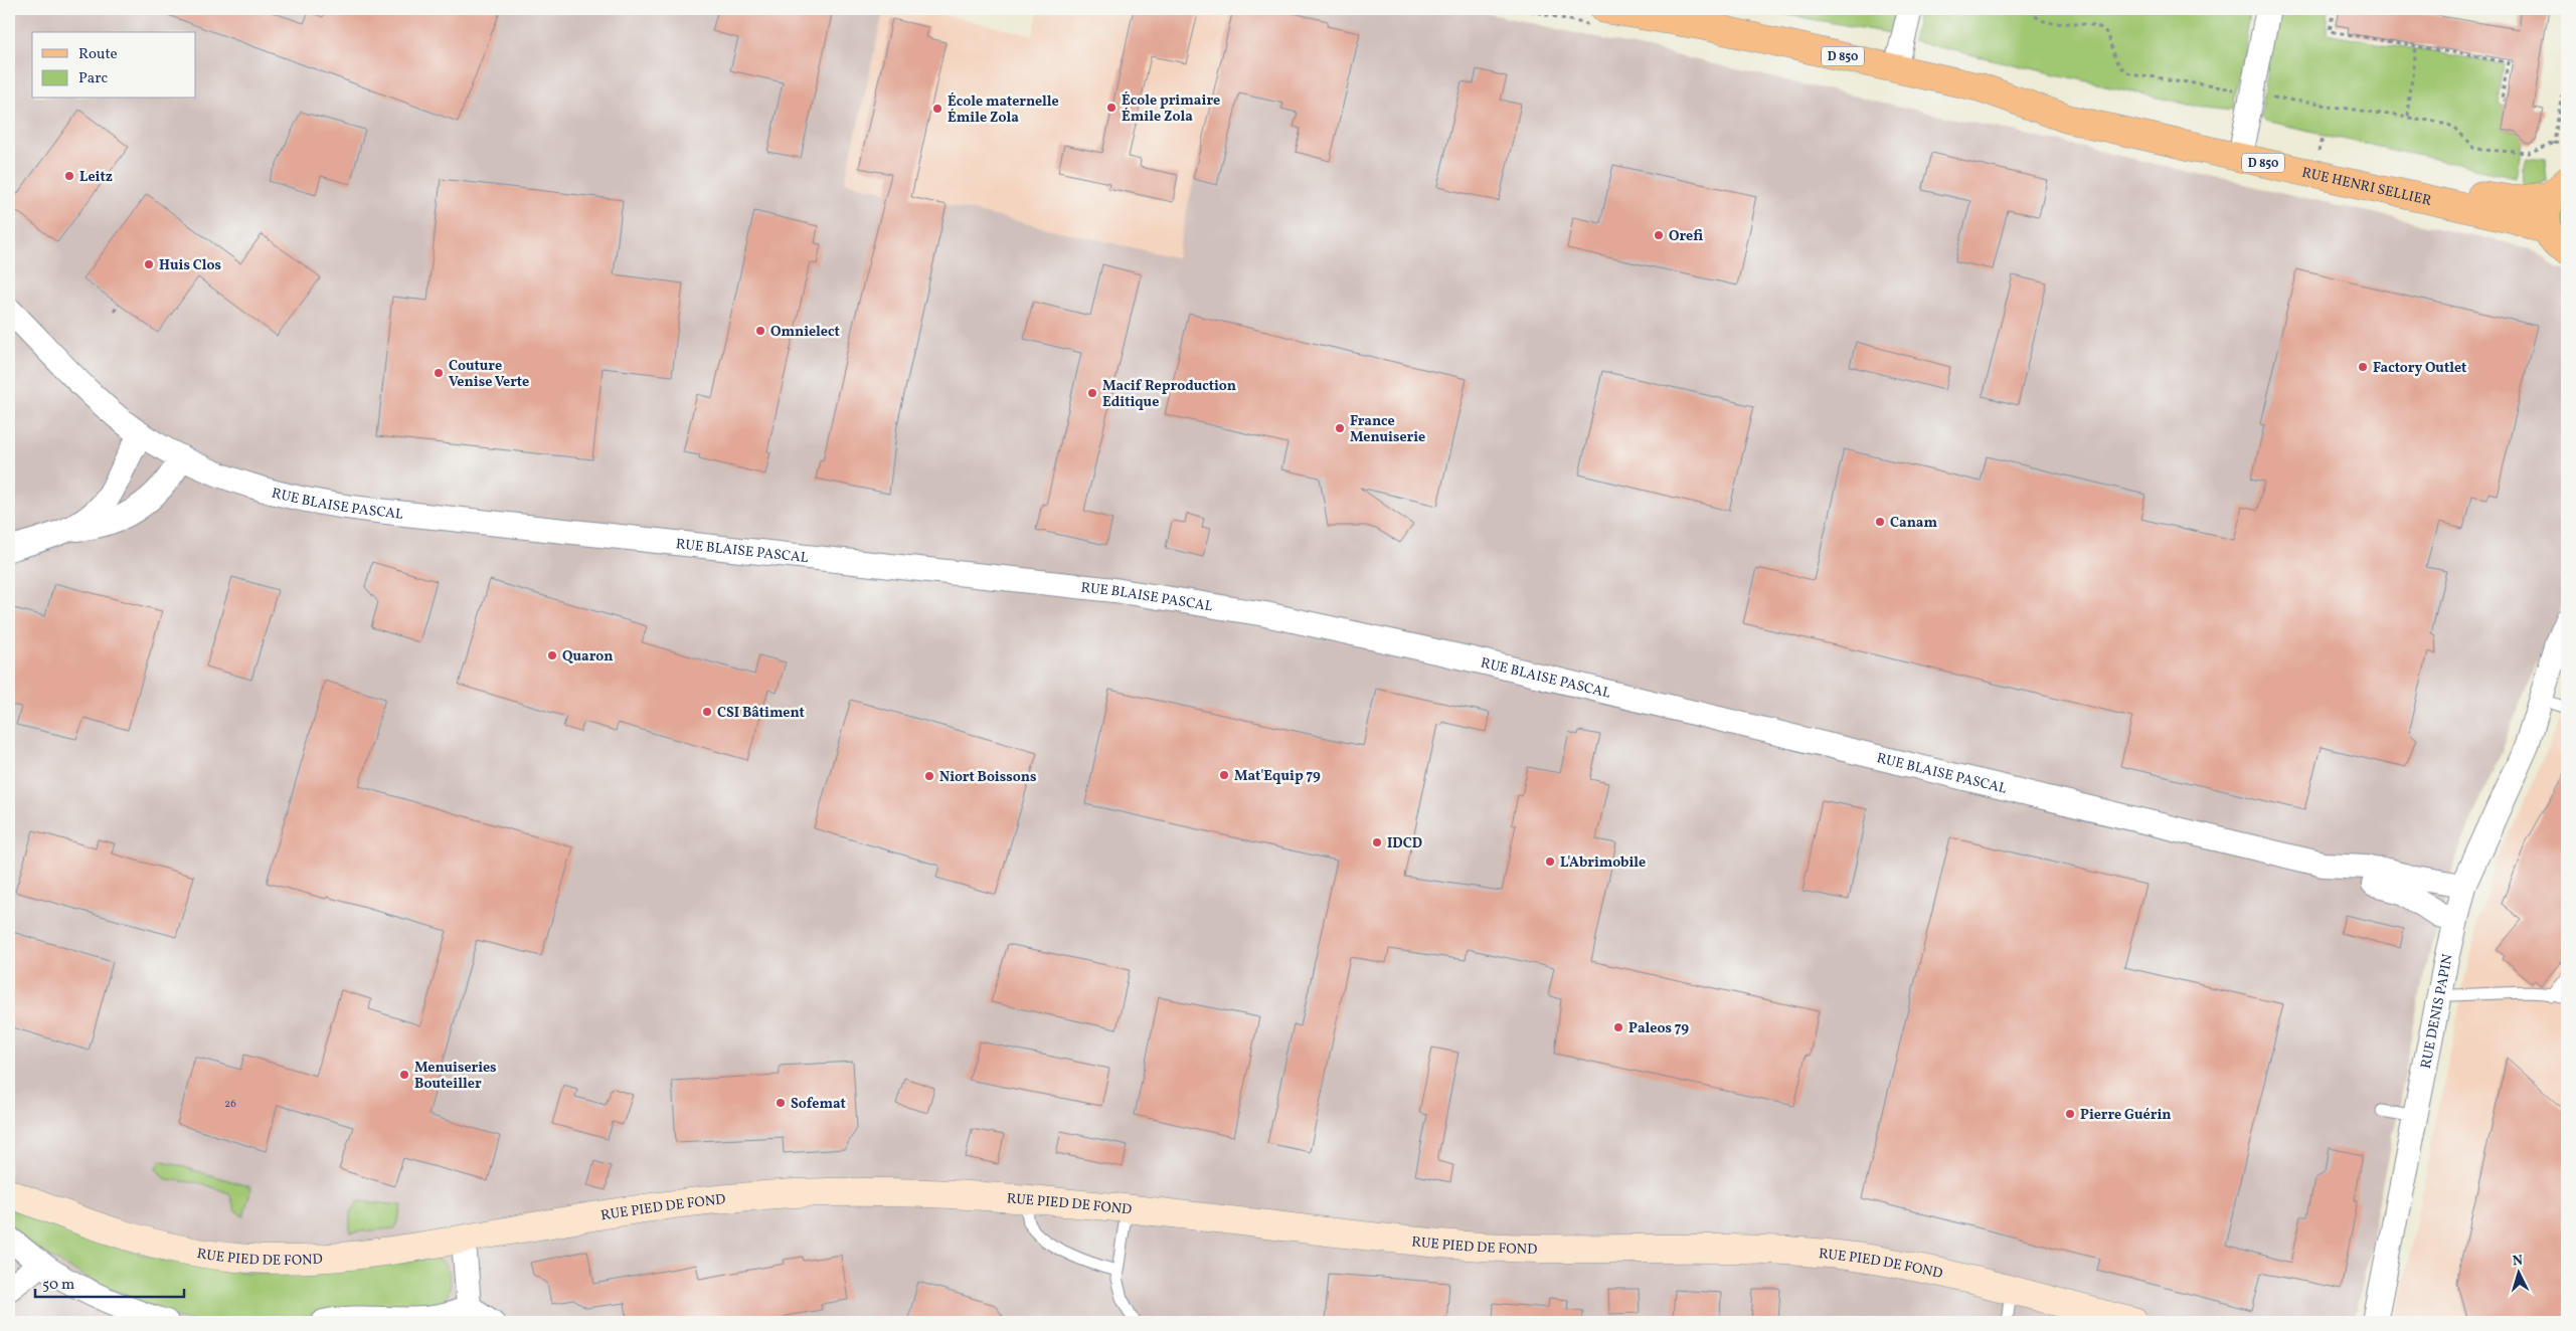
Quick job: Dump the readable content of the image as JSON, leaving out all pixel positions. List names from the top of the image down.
{
  "streets": {
    "main road": ["D 850", "RUE HENRI SELLIER", "RUE PIED DE FOND"],
    "street": ["RUE BLAISE PASCAL", "RUE DENIS PAPIN"]
  },
  "crossings": [
    ["RUE BLAISE PASCAL", "RUE DENIS PAPIN"]
  ],
  "places": [
    "École primaire Émile Zola",
    "École maternelle Émile Zola",
    "Leitz",
    "Orefi",
    "Huis Clos",
    "Omnielect",
    "Factory Outlet",
    "Couture Venise Verte",
    "Macif Reproduction Editique",
    "France Menuiserie",
    "Canam",
    "Quaron",
    "CSI Bâtiment",
    "Mat'Equip 79",
    "Niort Boissons",
    "IDCD",
    "L'Abrimobile",
    "Paleos 79",
    "Menuiseries Bouteiller",
    "Sofemat",
    "Pierre Guérin"
  ],
  "house_numbers": ["26"],
  "legend": ["Route", "Parc"],
  "scale_bar": "50 m",
  "north": "top"
}
